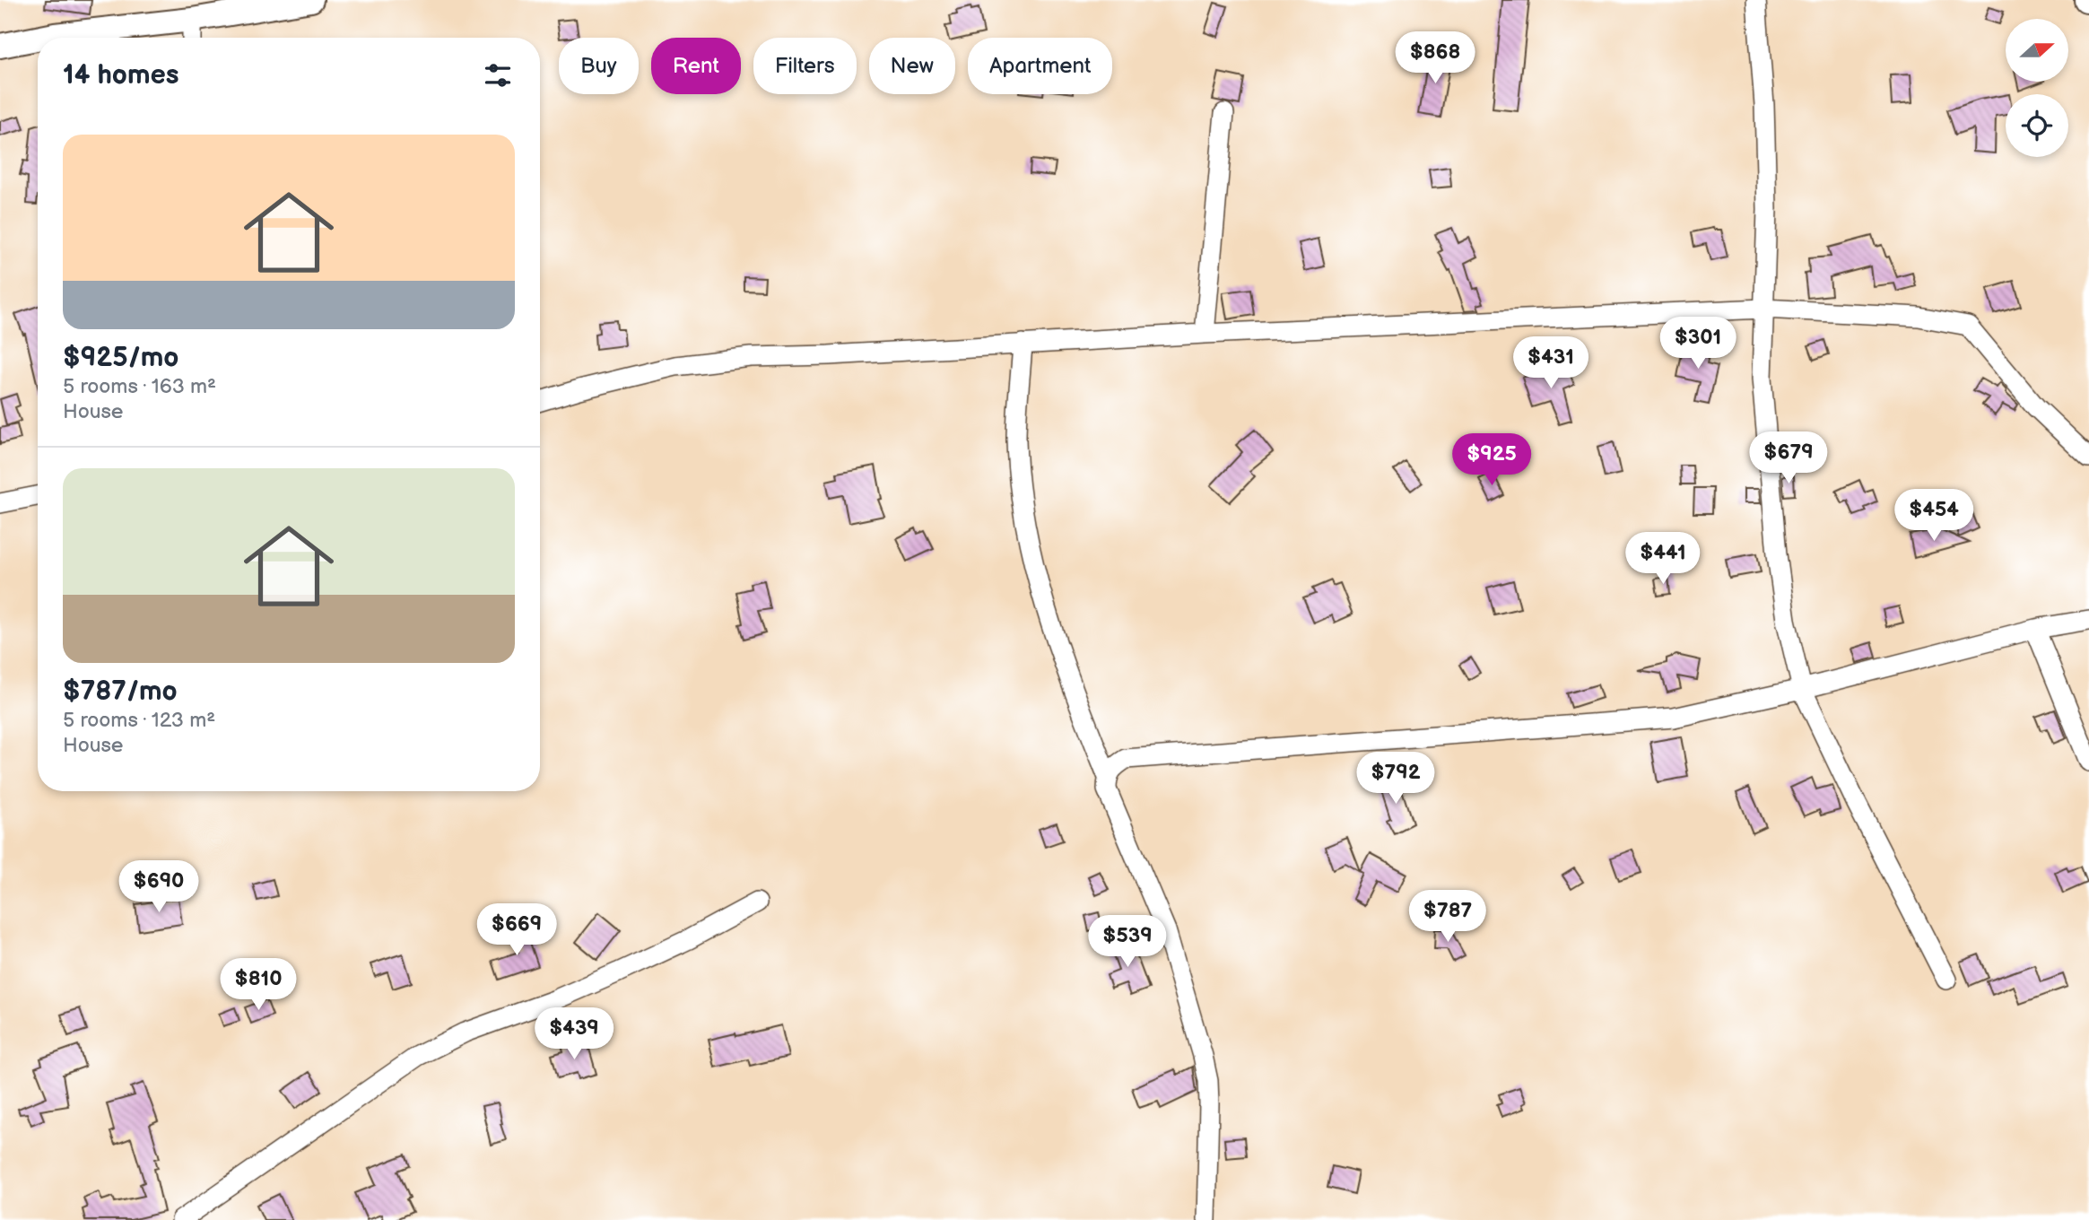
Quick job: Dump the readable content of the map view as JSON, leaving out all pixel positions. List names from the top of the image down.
{
  "north": "right",
  "page": {
    "price": [
      "$868",
      "$301",
      "$431",
      "$679",
      "$925",
      "$454",
      "$441",
      "$792",
      "$690",
      "$787",
      "$669",
      "$539",
      "$810",
      "$439"
    ],
    "chip": [
      "Buy",
      "Rent",
      "Filters",
      "New",
      "Apartment"
    ],
    "heading": "14 homes",
    "list": [
      {
        "name": "$925/mo",
        "note": "5 rooms · 163 m² · House"
      },
      {
        "name": "$787/mo",
        "note": "5 rooms · 123 m² · House"
      }
    ]
  }
}
